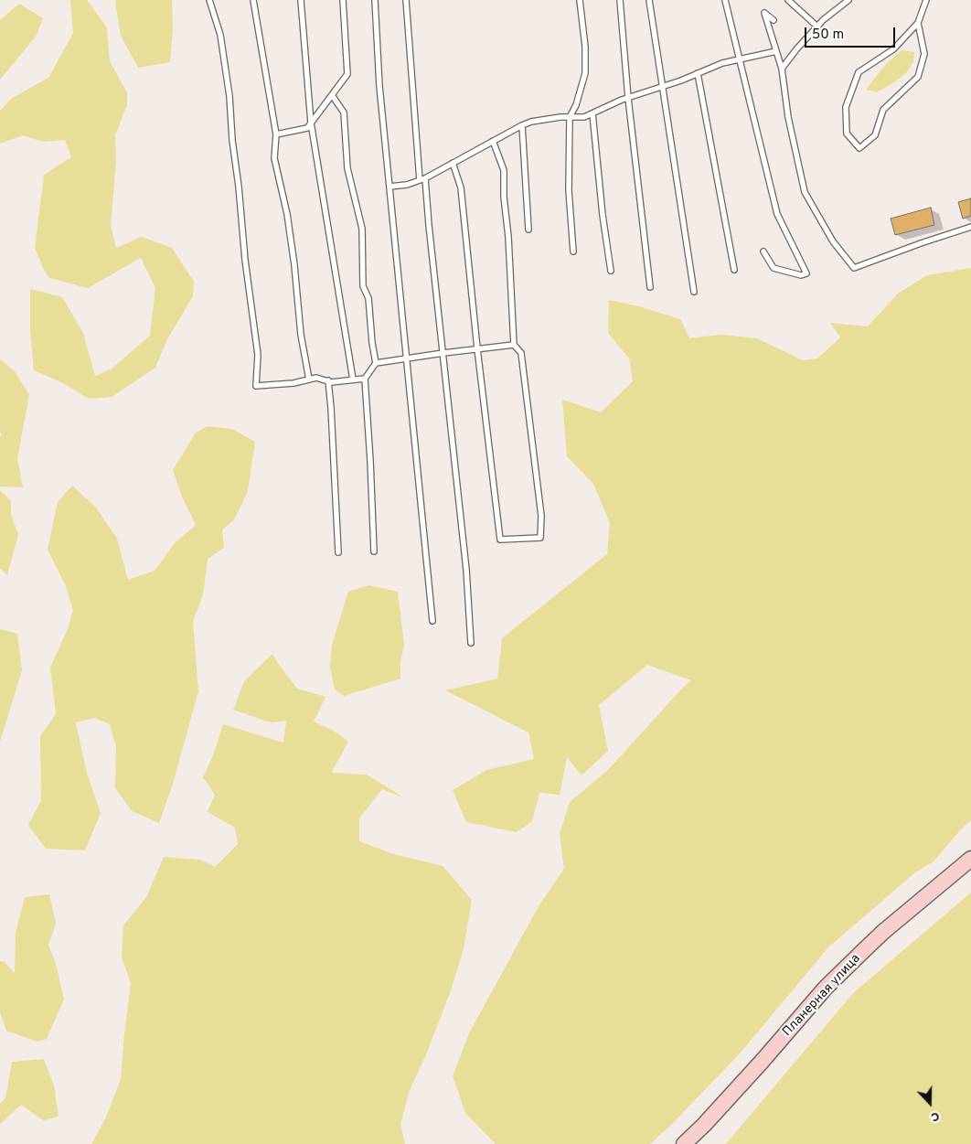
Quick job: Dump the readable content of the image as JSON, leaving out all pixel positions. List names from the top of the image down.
{
  "streets": {
    "main road": ["Планерная улица"]
  },
  "scale_bar": "50 m",
  "north": "bottom"
}
